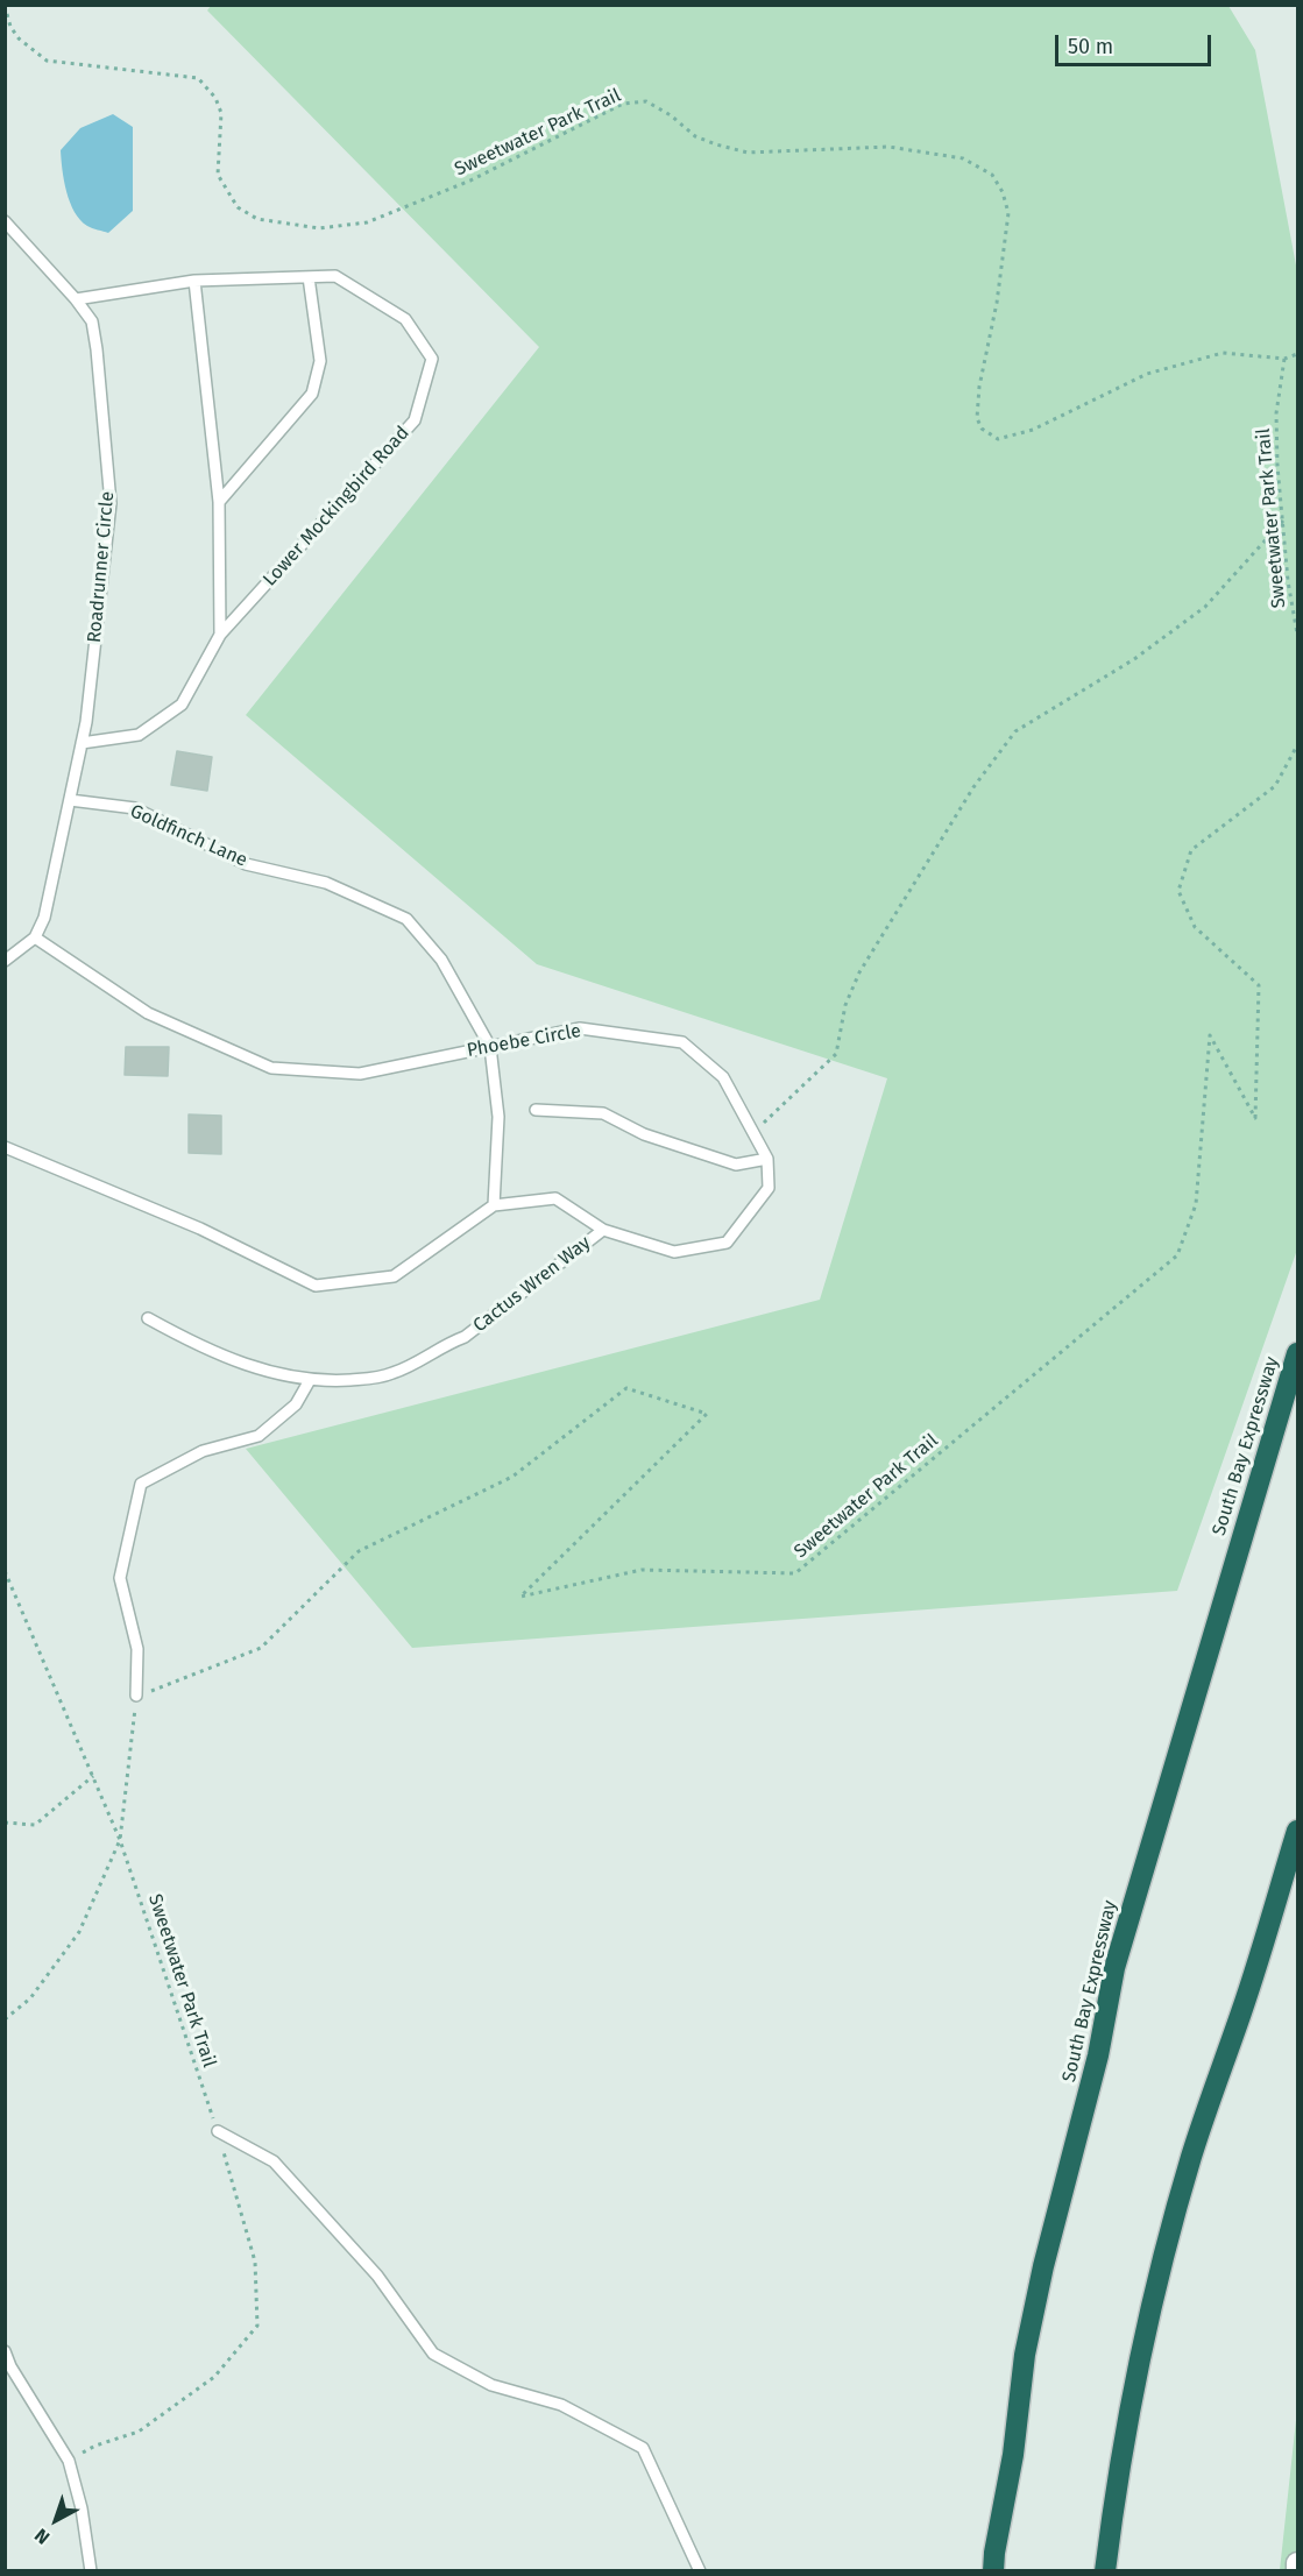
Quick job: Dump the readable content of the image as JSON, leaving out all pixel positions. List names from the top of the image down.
{
  "streets": {
    "highway": ["South Bay Expressway"],
    "lane": [
      "Lower Mockingbird Road",
      "Roadrunner Circle",
      "Goldfinch Lane",
      "Phoebe Circle",
      "Cactus Wren Way"
    ],
    "path": ["Sweetwater Park Trail"]
  },
  "crossings": [
    ["Lower Mockingbird Road", "Roadrunner Circle"],
    ["Roadrunner Circle", "Goldfinch Lane"],
    ["Roadrunner Circle", "Phoebe Circle"],
    ["Goldfinch Lane", "Phoebe Circle"]
  ],
  "scale_bar": "50 m",
  "north": "bottom left"
}
